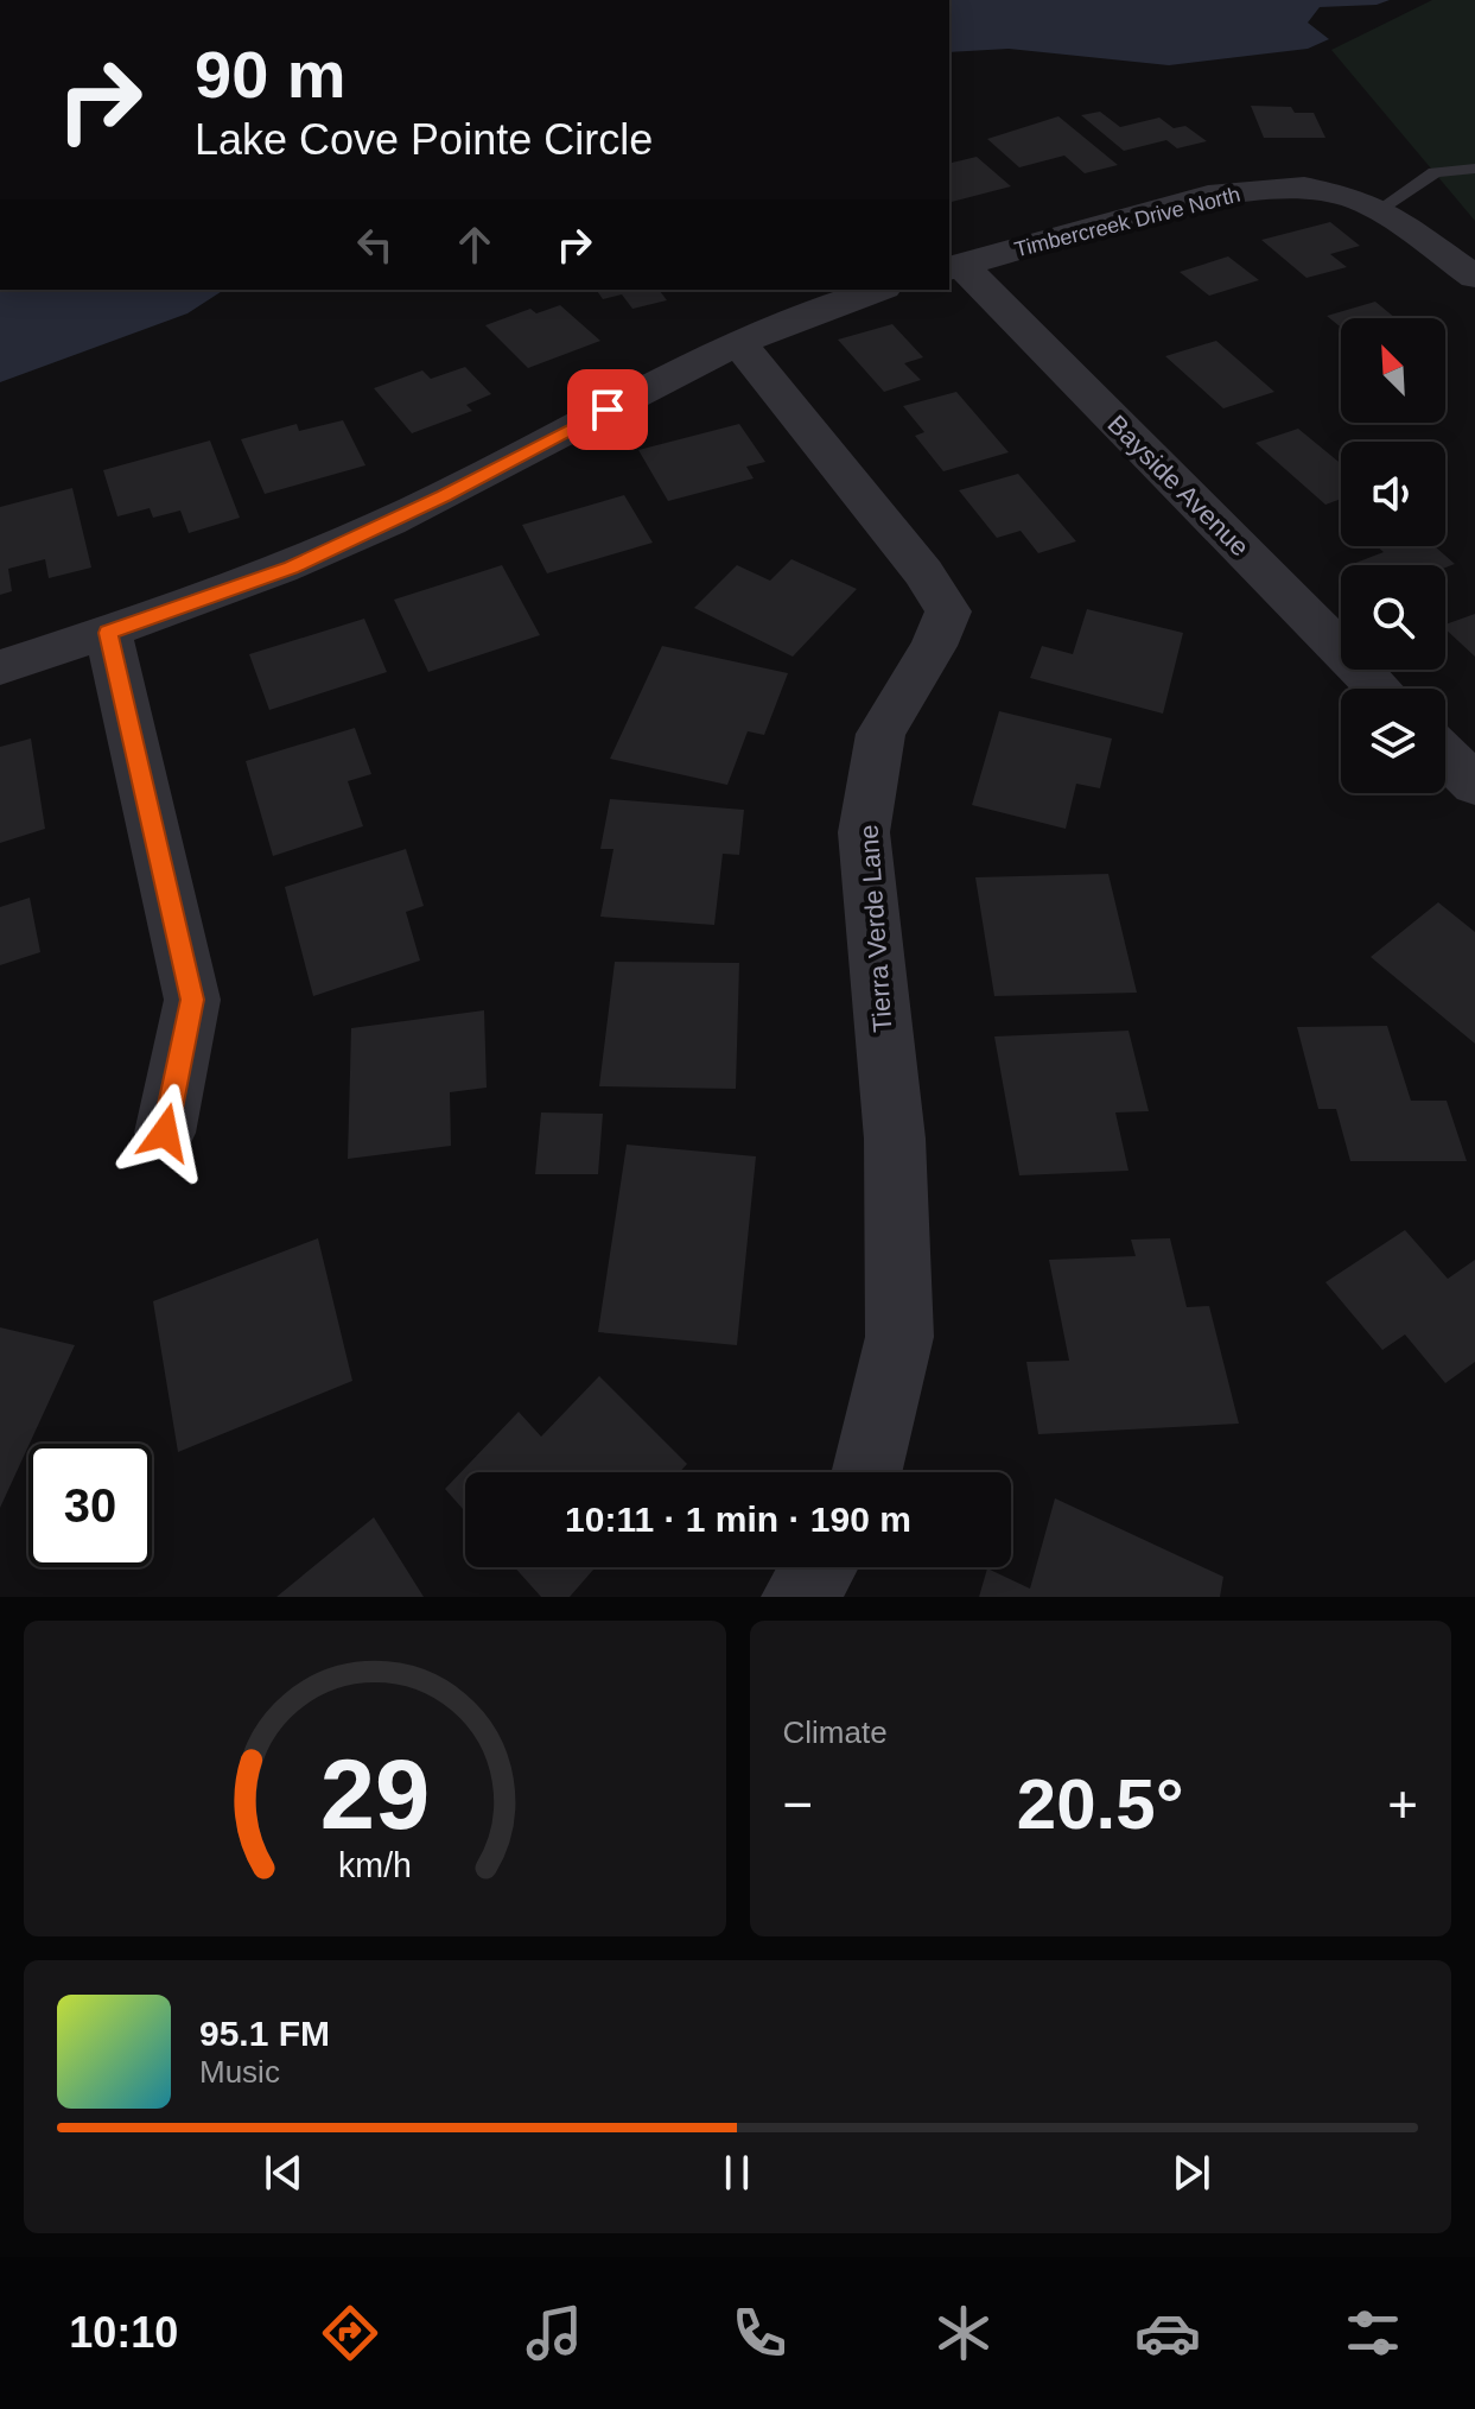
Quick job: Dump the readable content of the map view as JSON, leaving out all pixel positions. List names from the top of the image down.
{
  "streets": {
    "street": ["Timbercreek Drive North", "Bayside Avenue", "Tierra Verde Lane"]
  },
  "crossings": [
    ["Timbercreek Drive North", "Bayside Avenue"]
  ],
  "north": "top left",
  "page": {
    "turn": ["90 m", "Lake Cove Pointe Circle"],
    "limit": "30",
    "trip": "10:11 · 1 min · 190 m",
    "tile": "Climate",
    "heat": ["−", "20.5°", "+"],
    "song": ["95.1 FM", "Music"],
    "tabs": "10:10",
    "gauge": ["29", "km/h"]
  }
}
